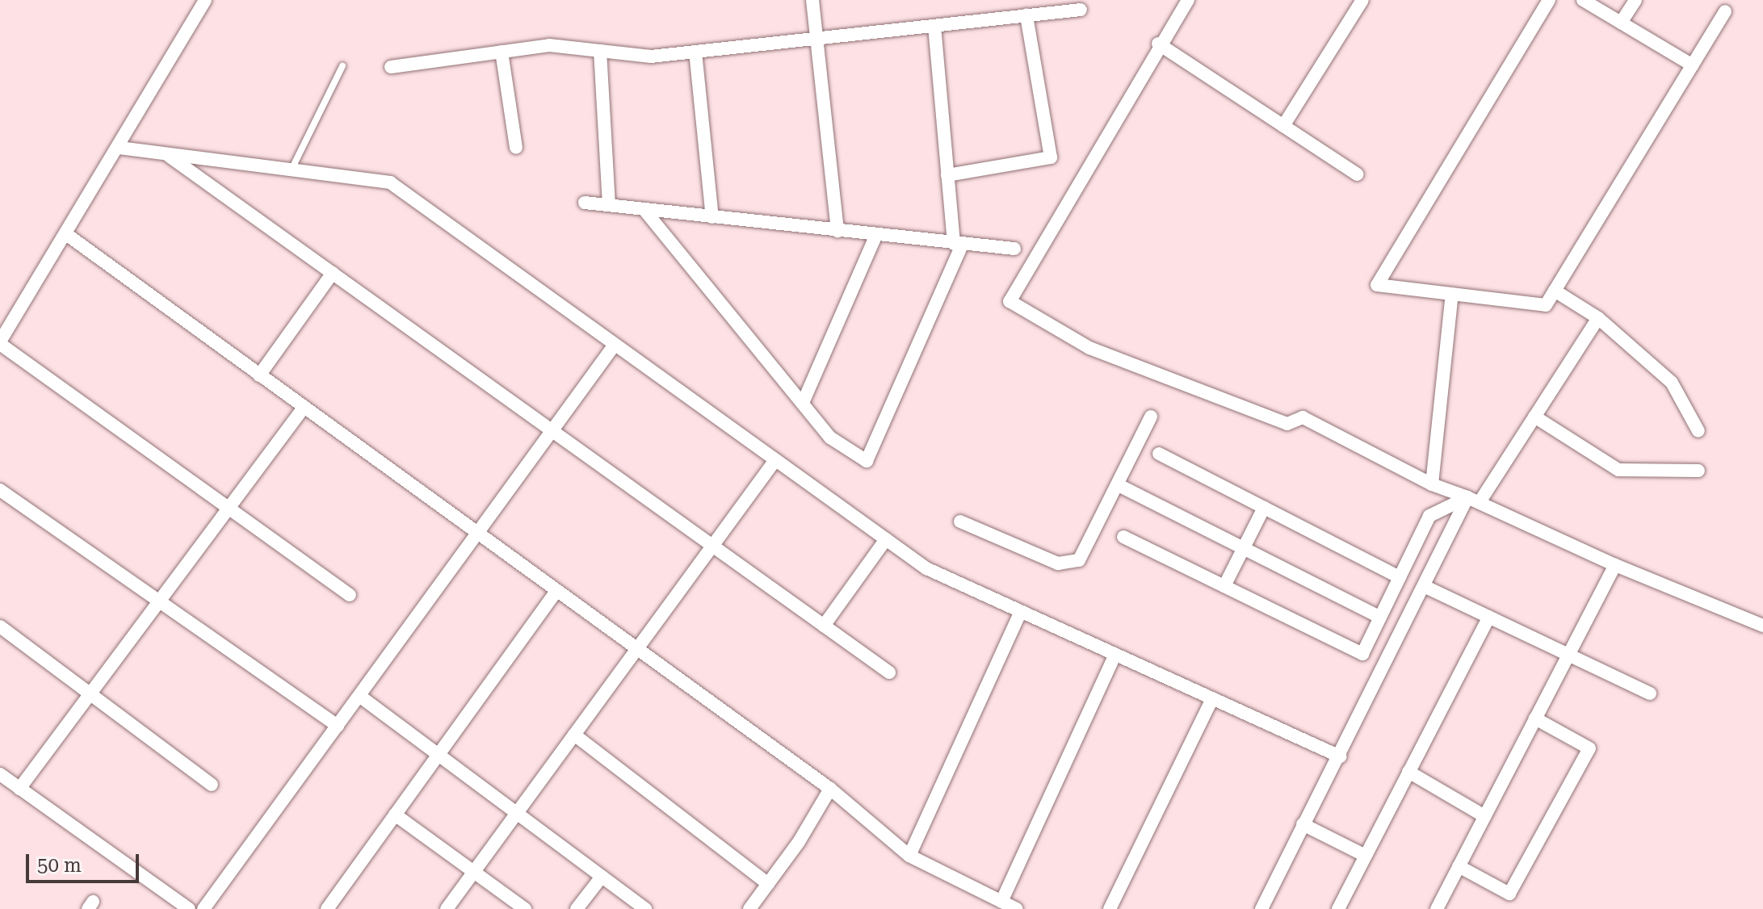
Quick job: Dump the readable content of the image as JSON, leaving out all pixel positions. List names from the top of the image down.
{
  "scale_bar": "50 m"
}
